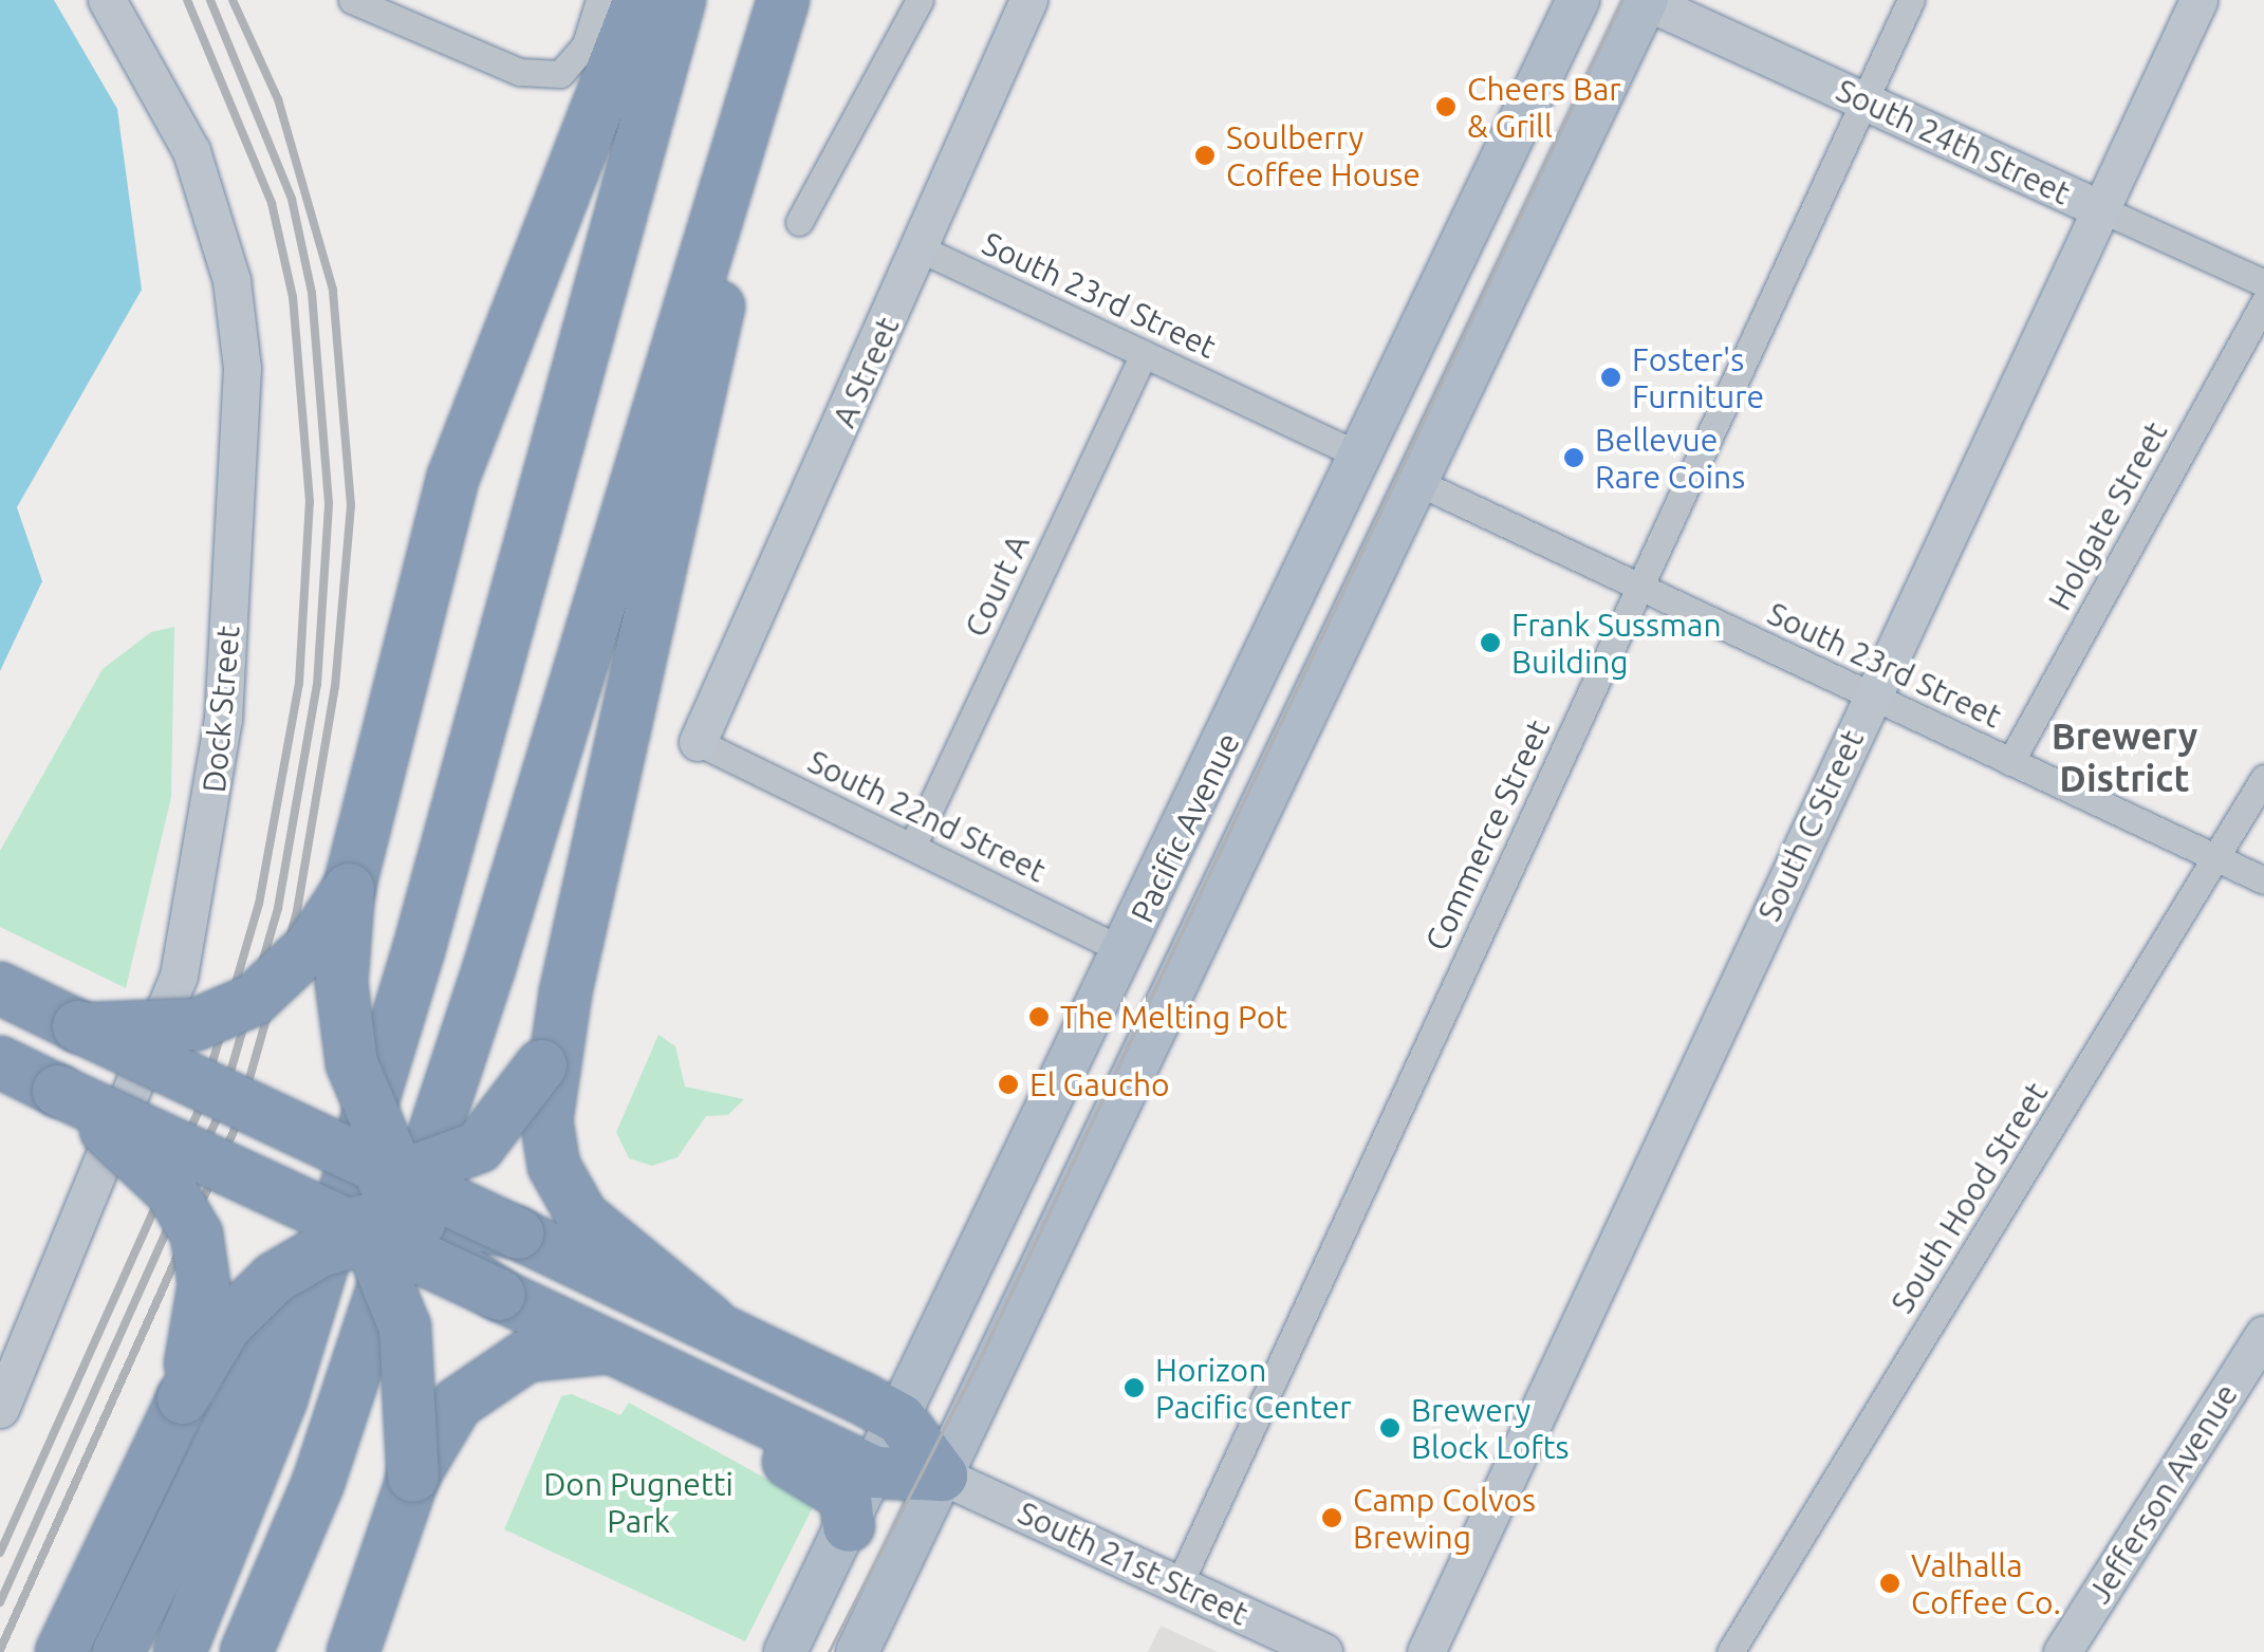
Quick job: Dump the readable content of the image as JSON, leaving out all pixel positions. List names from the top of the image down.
{
  "streets": {
    "highway": ["South 21st Street"],
    "main road": ["Pacific Avenue"],
    "street": [
      "South 24th Street",
      "South 23rd Street",
      "A Street",
      "Holgate Street",
      "Court A",
      "Dock Street",
      "South 22nd Street",
      "South C Street",
      "Commerce Street",
      "South Hood Street",
      "Jefferson Avenue"
    ]
  },
  "crossings": [
    ["South 24th Street", "South C Street"],
    ["South 24th Street", "Pacific Avenue"],
    ["South 24th Street", "Commerce Street"],
    ["South 23rd Street", "A Street"],
    ["South 23rd Street", "Holgate Street"],
    ["South 23rd Street", "Court A"],
    ["South 23rd Street", "South C Street"],
    ["South 23rd Street", "Pacific Avenue"],
    ["South 23rd Street", "Commerce Street"],
    ["South 23rd Street", "South Hood Street"],
    ["A Street", "South 22nd Street"],
    ["Court A", "South 22nd Street"],
    ["South 22nd Street", "Pacific Avenue"],
    ["Pacific Avenue", "South 21st Street"],
    ["Commerce Street", "South 21st Street"]
  ],
  "districts": ["Brewery District"],
  "parks": ["Don Pugnetti Park"],
  "places": [
    "Cheers Bar & Grill",
    "Soulberry Coffee House",
    "Foster's Furniture",
    "Bellevue Rare Coins",
    "Frank Sussman Building",
    "The Melting Pot",
    "El Gaucho",
    "Horizon Pacific Center",
    "Brewery Block Lofts",
    "Camp Colvos Brewing",
    "Valhalla Coffee Co."
  ]
}
